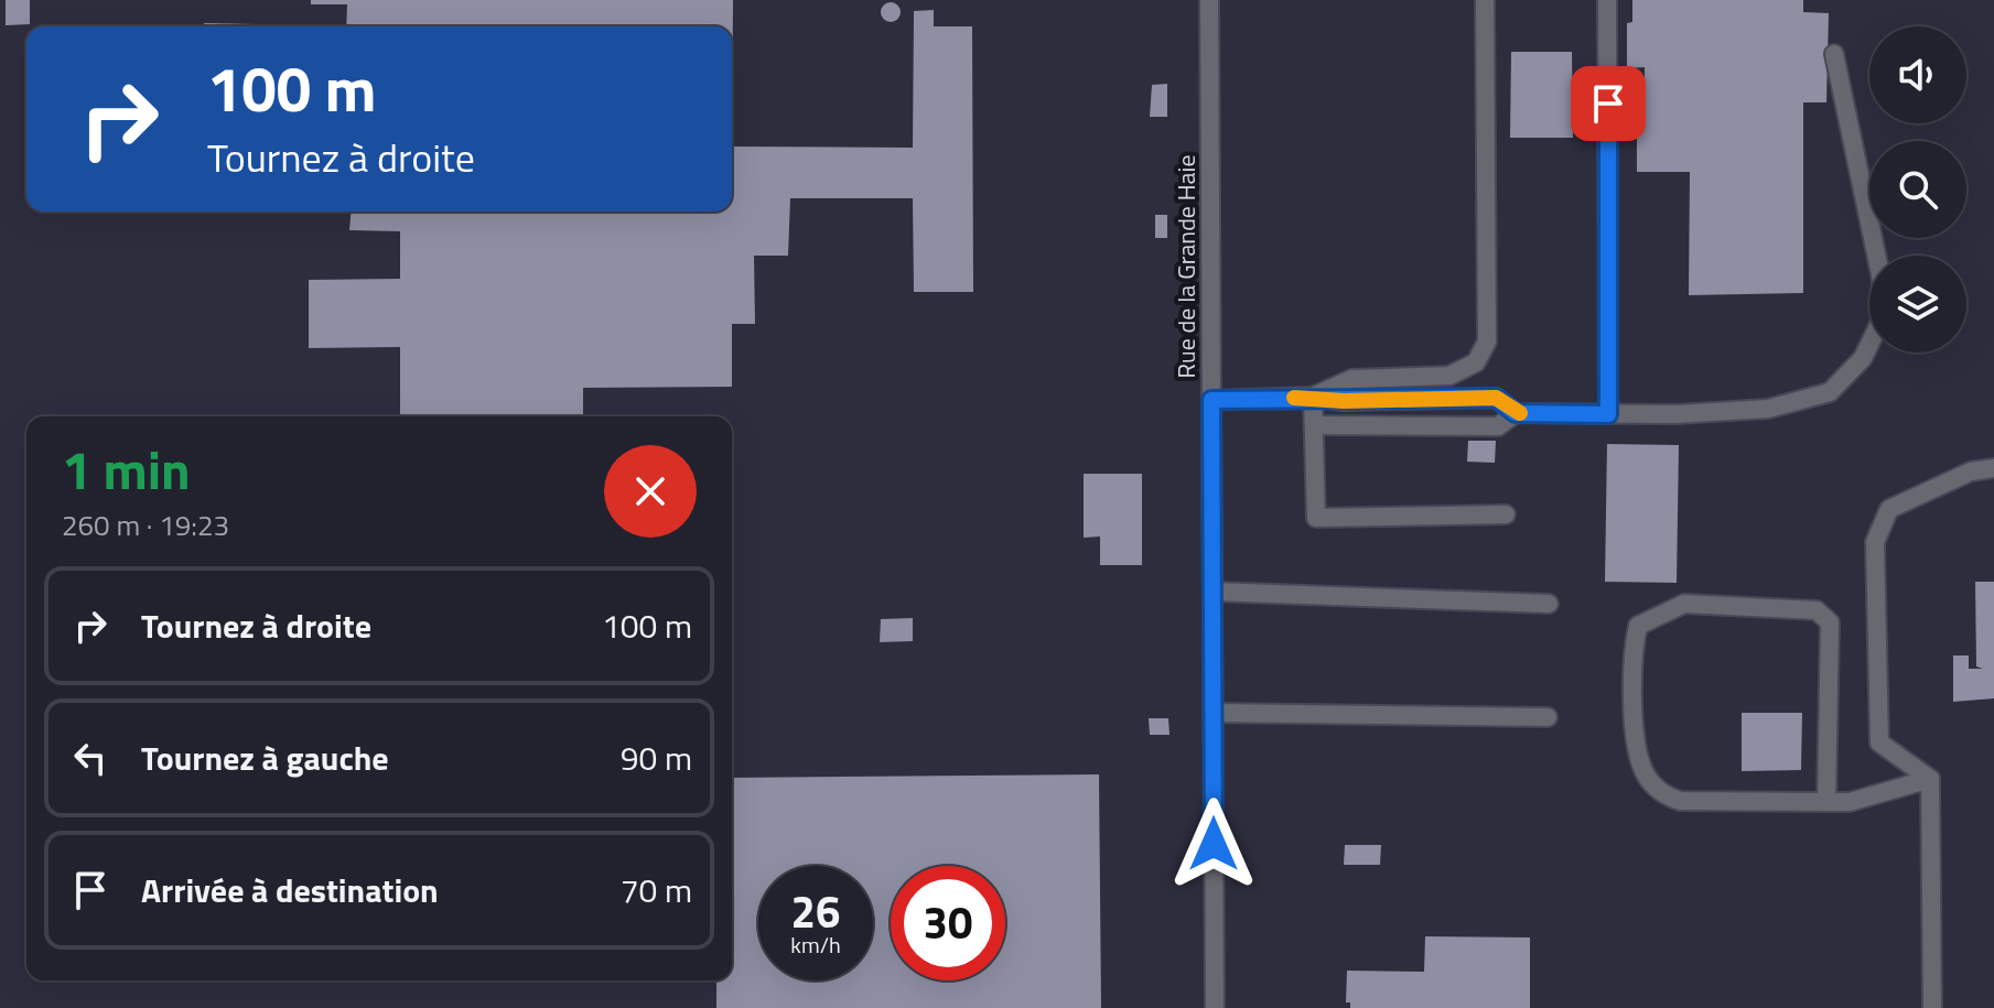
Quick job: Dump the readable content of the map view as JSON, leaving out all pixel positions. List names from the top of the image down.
{
  "streets": {
    "street": ["Rue de la Grande Haie"]
  },
  "page": {
    "turn": ["100 m", "Tournez à droite"],
    "heading": ["1 min", "260 m · 19:23"],
    "list": [
      {
        "name": "Tournez à droite",
        "value": "100 m"
      },
      {
        "name": "Tournez à gauche",
        "value": "90 m"
      },
      {
        "name": "Arrivée à destination",
        "value": "70 m"
      }
    ],
    "speed": "26 km/h",
    "limit": "30"
  }
}
